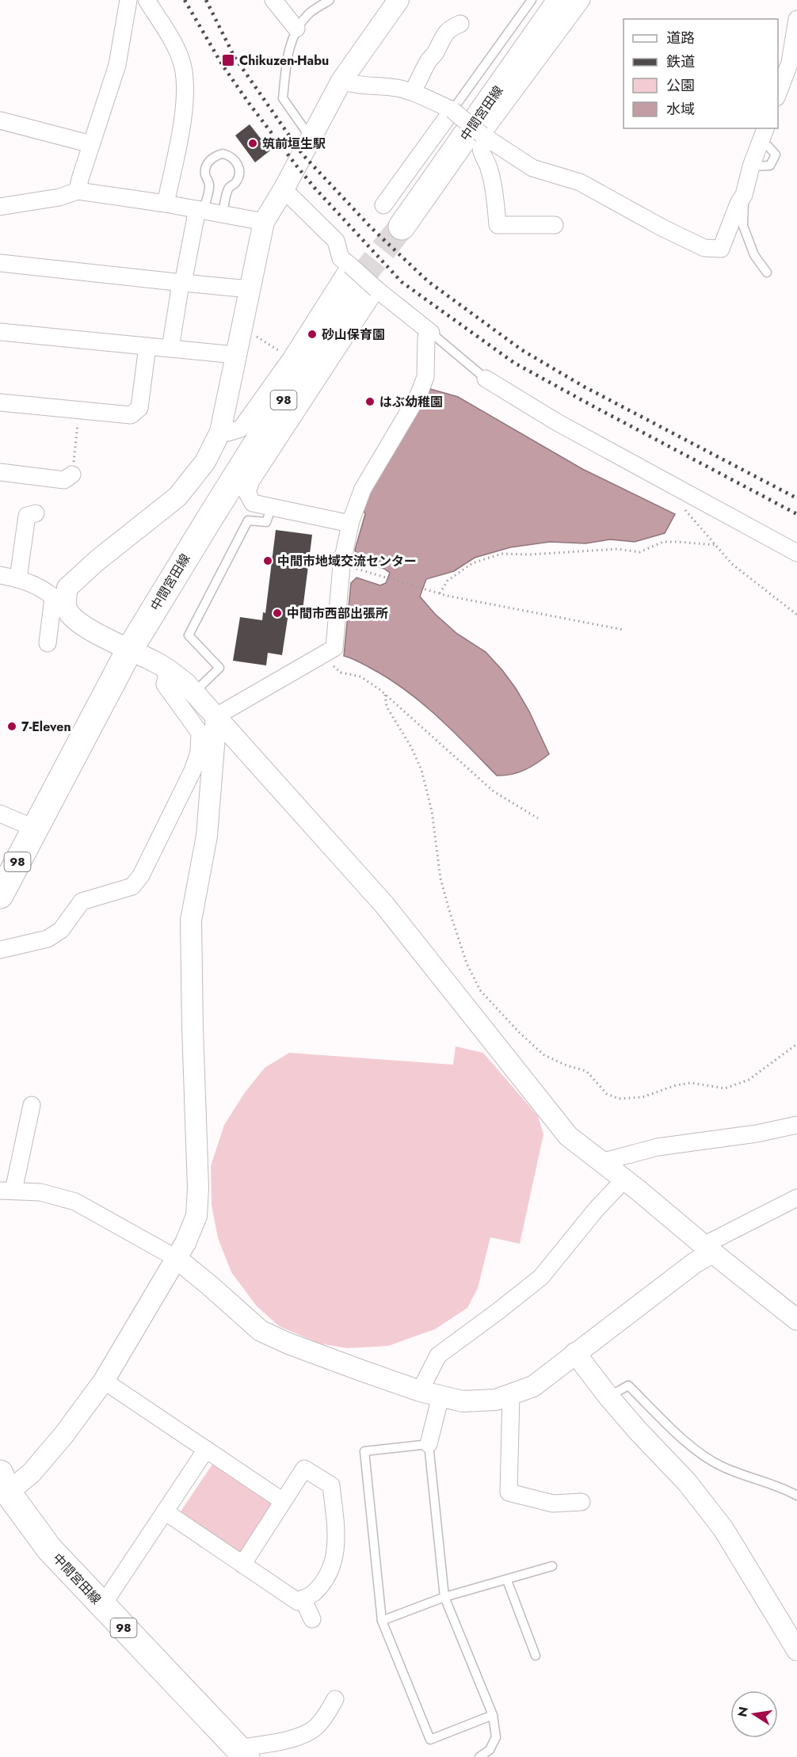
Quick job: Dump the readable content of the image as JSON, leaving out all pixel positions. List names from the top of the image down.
{
  "streets": {
    "main road": ["中間宮田線", "98"]
  },
  "places": {
    "transit": ["Chikuzen-Habu"],
    "other": [
      "筑前垣生駅",
      "砂山保育園",
      "はぶ幼稚園",
      "中間市地域交流センター",
      "中間市西部出張所",
      "7-Eleven"
    ]
  },
  "legend": [
    "道路",
    "鉄道",
    "公園",
    "水域"
  ],
  "north": "left"
}
